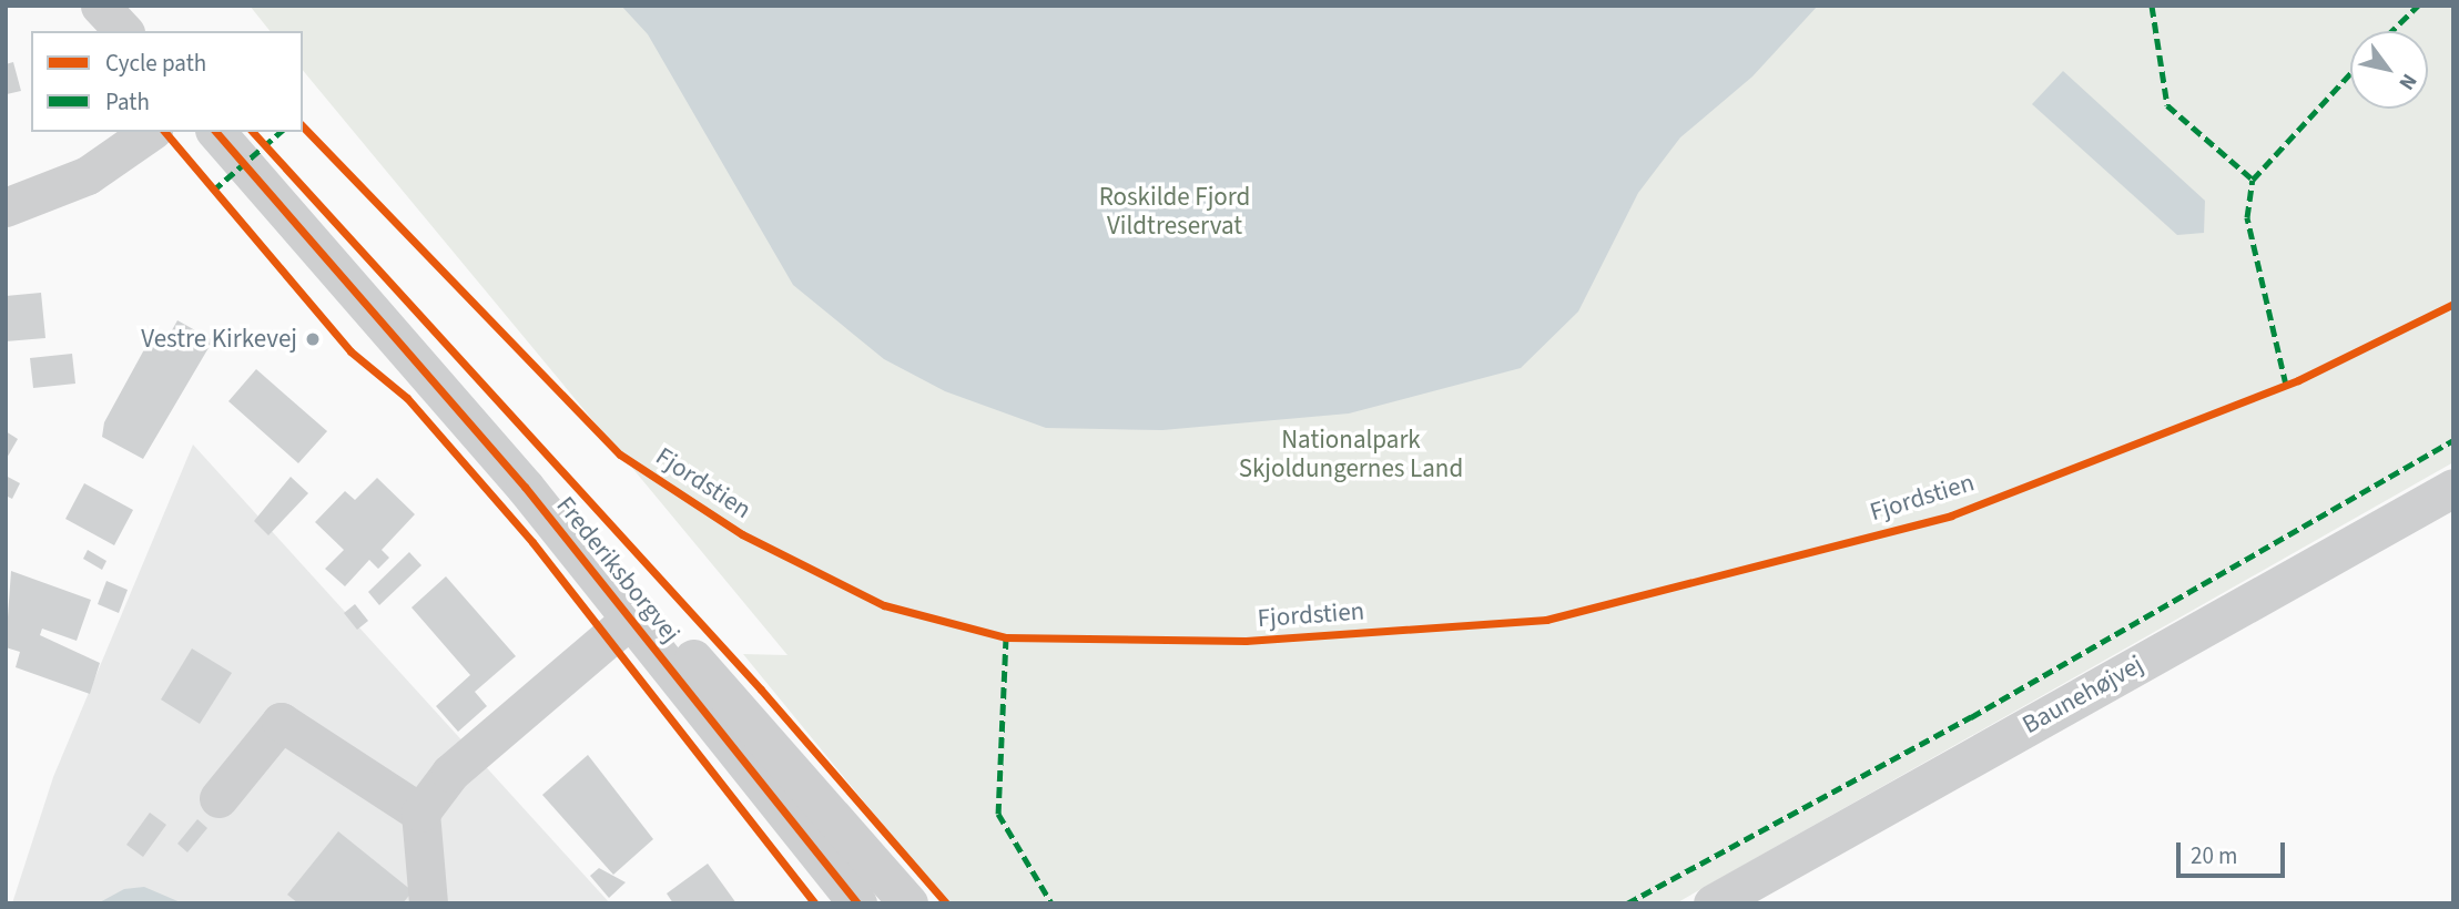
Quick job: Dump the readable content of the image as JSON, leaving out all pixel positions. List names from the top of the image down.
{
  "streets": {
    "street": ["Frederiksborgvej", "Baunehøjvej"],
    "cycle path": ["Fjordstien"]
  },
  "parks": ["Roskilde Fjord Vildtreservat", "Nationalpark Skjoldungernes Land"],
  "places": ["Vestre Kirkevej"],
  "legend": ["Cycle path", "Path"],
  "scale_bar": "20 m",
  "north": "bottom right"
}
